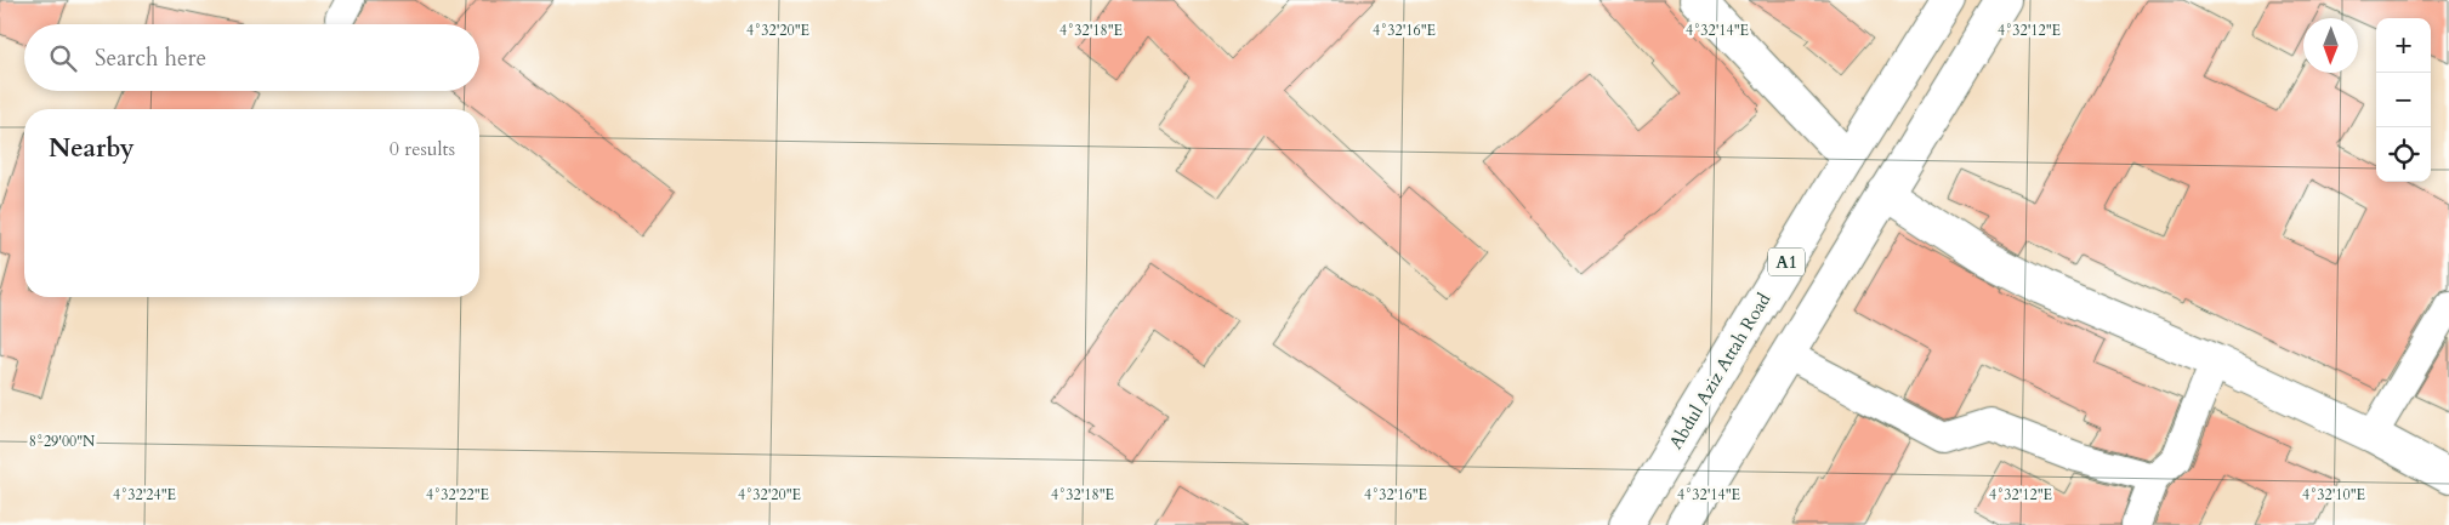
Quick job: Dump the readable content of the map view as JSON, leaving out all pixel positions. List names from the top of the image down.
{
  "streets": {
    "main road": ["A1", "Abdul Aziz Attah Road"]
  },
  "north": "bottom",
  "page": {
    "map_buttons": ["+", "−"],
    "search": "Search here",
    "heading": ["Nearby", "0 results"]
  },
  "coordinates": [
    "4°32'20\"E",
    "4°32'18\"E",
    "4°32'16\"E",
    "4°32'14\"E",
    "4°32'12\"E",
    "8°29'00\"N",
    "4°32'24\"E",
    "4°32'22\"E",
    "4°32'10\"E"
  ]
}
